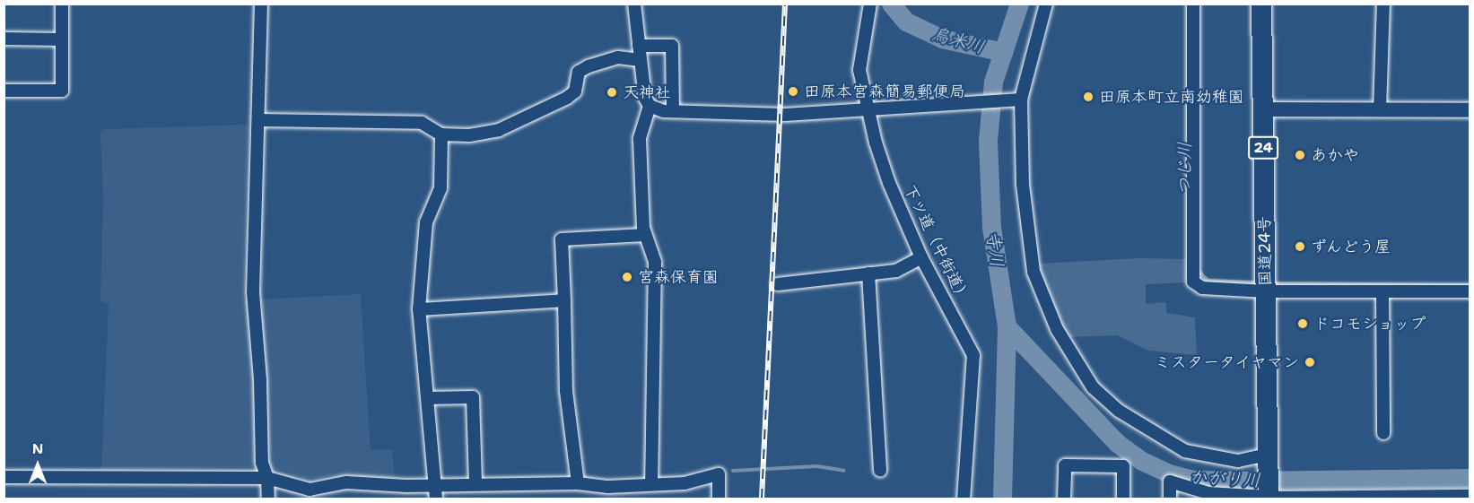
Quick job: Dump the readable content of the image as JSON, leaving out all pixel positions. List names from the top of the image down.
{
  "streets": {
    "highway": ["24", "国道24号"],
    "street": ["下ツ道（中街道）"]
  },
  "water": [
    "烏米川",
    "つじ川",
    "寺川",
    "かがり川"
  ],
  "places": [
    "田原本宮森簡易郵便局",
    "天神社",
    "田原本町立南幼稚園",
    "あかや",
    "ずんどう屋",
    "宮森保育園",
    "ドコモショップ",
    "ミスタータイヤマン"
  ],
  "north": "top"
}
